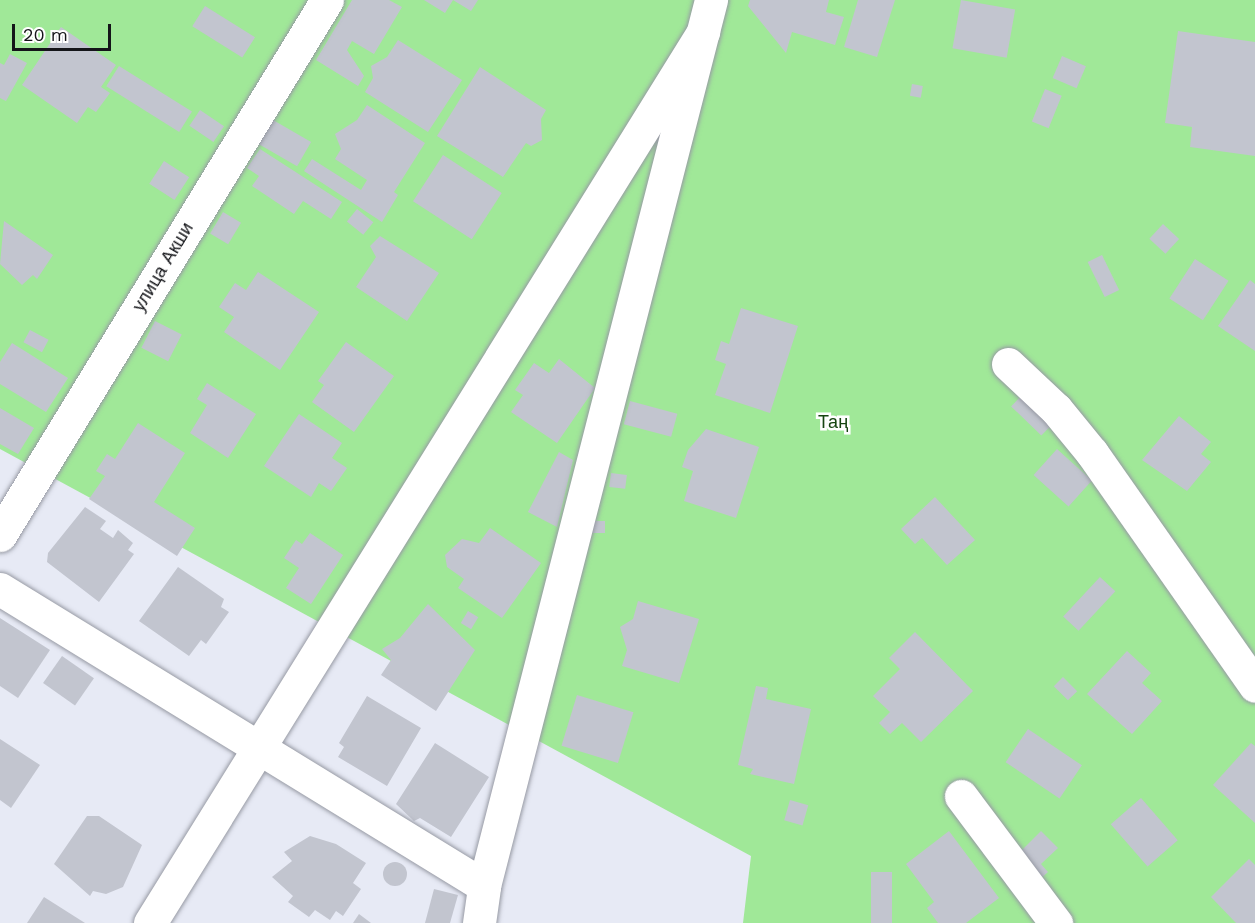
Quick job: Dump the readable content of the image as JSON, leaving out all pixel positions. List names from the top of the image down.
{
  "streets": {
    "street": ["улица Акши"]
  },
  "parks": ["Таң"],
  "scale_bar": "20 m"
}
